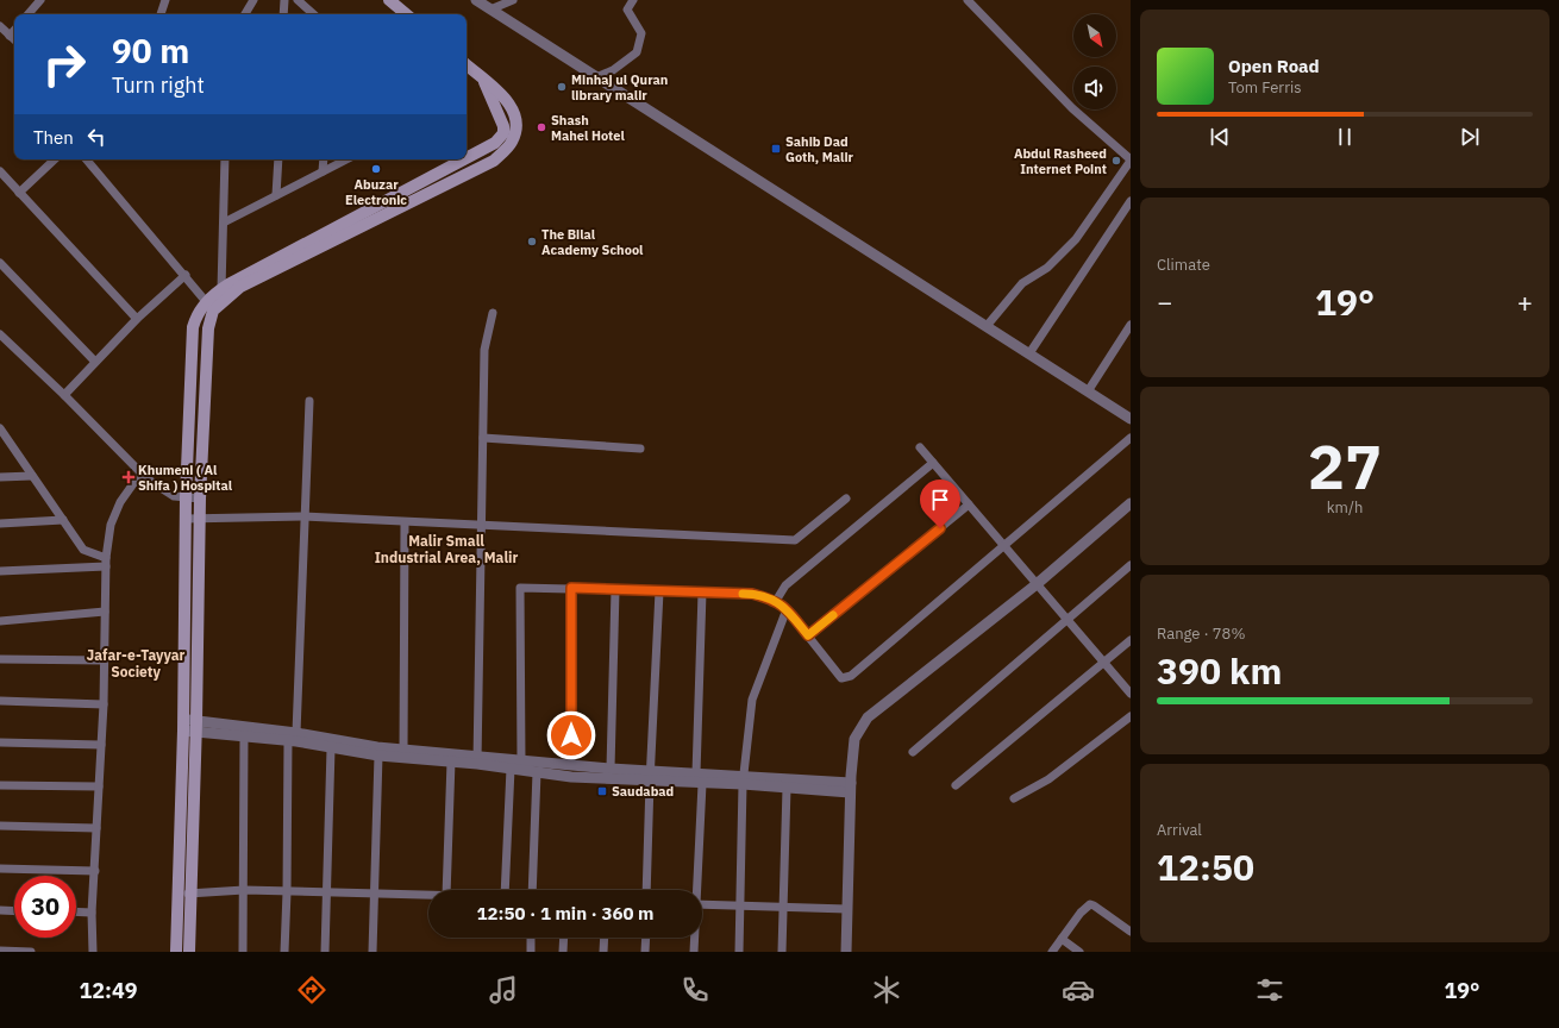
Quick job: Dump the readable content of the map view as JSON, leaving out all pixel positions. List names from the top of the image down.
{
  "districts": ["Malir Small Industrial Area, Malir", "Jafar-e-Tayyar Society"],
  "places": {
    "other": [
      "Minhaj ul Quran library malir",
      "Shash Mahel Hotel",
      "Abdul Rasheed Internet Point",
      "Abuzar Electronic",
      "The Bilal Academy School"
    ],
    "transit": ["Sahib Dad Goth, Malir", "Saudabad"],
    "health": ["Khumeni ( Al Shifa ) Hospital"]
  },
  "north": "bottom right",
  "page": {
    "turn": ["90 m", "Turn right"],
    "song": ["Open Road", "Tom Ferris"],
    "then": "Then",
    "tile": [
      "Climate",
      ["27", "km/h"],
      ["Range · 78%", "390 km"],
      ["Arrival", "12:50"]
    ],
    "heat": ["−", "19°", "+"],
    "limit": "30",
    "trip": "12:50 · 1 min · 360 m",
    "tabs": ["12:49", "19°"]
  }
}
